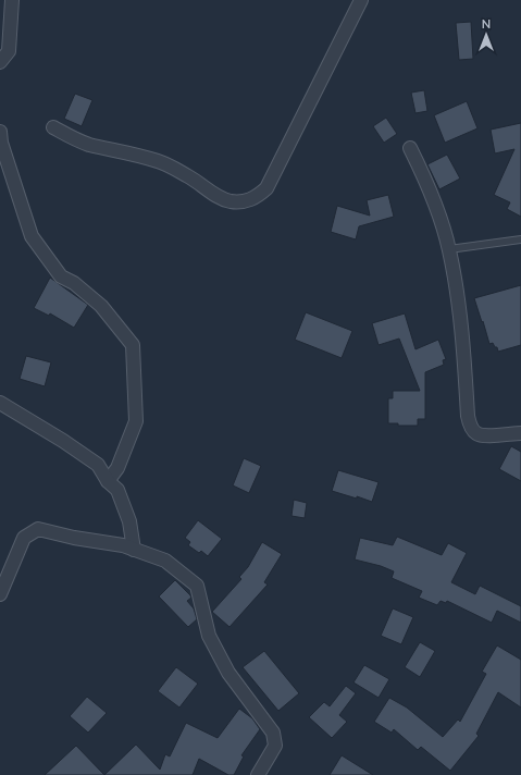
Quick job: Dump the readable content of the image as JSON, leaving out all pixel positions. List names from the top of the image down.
{
  "north": "top"
}
